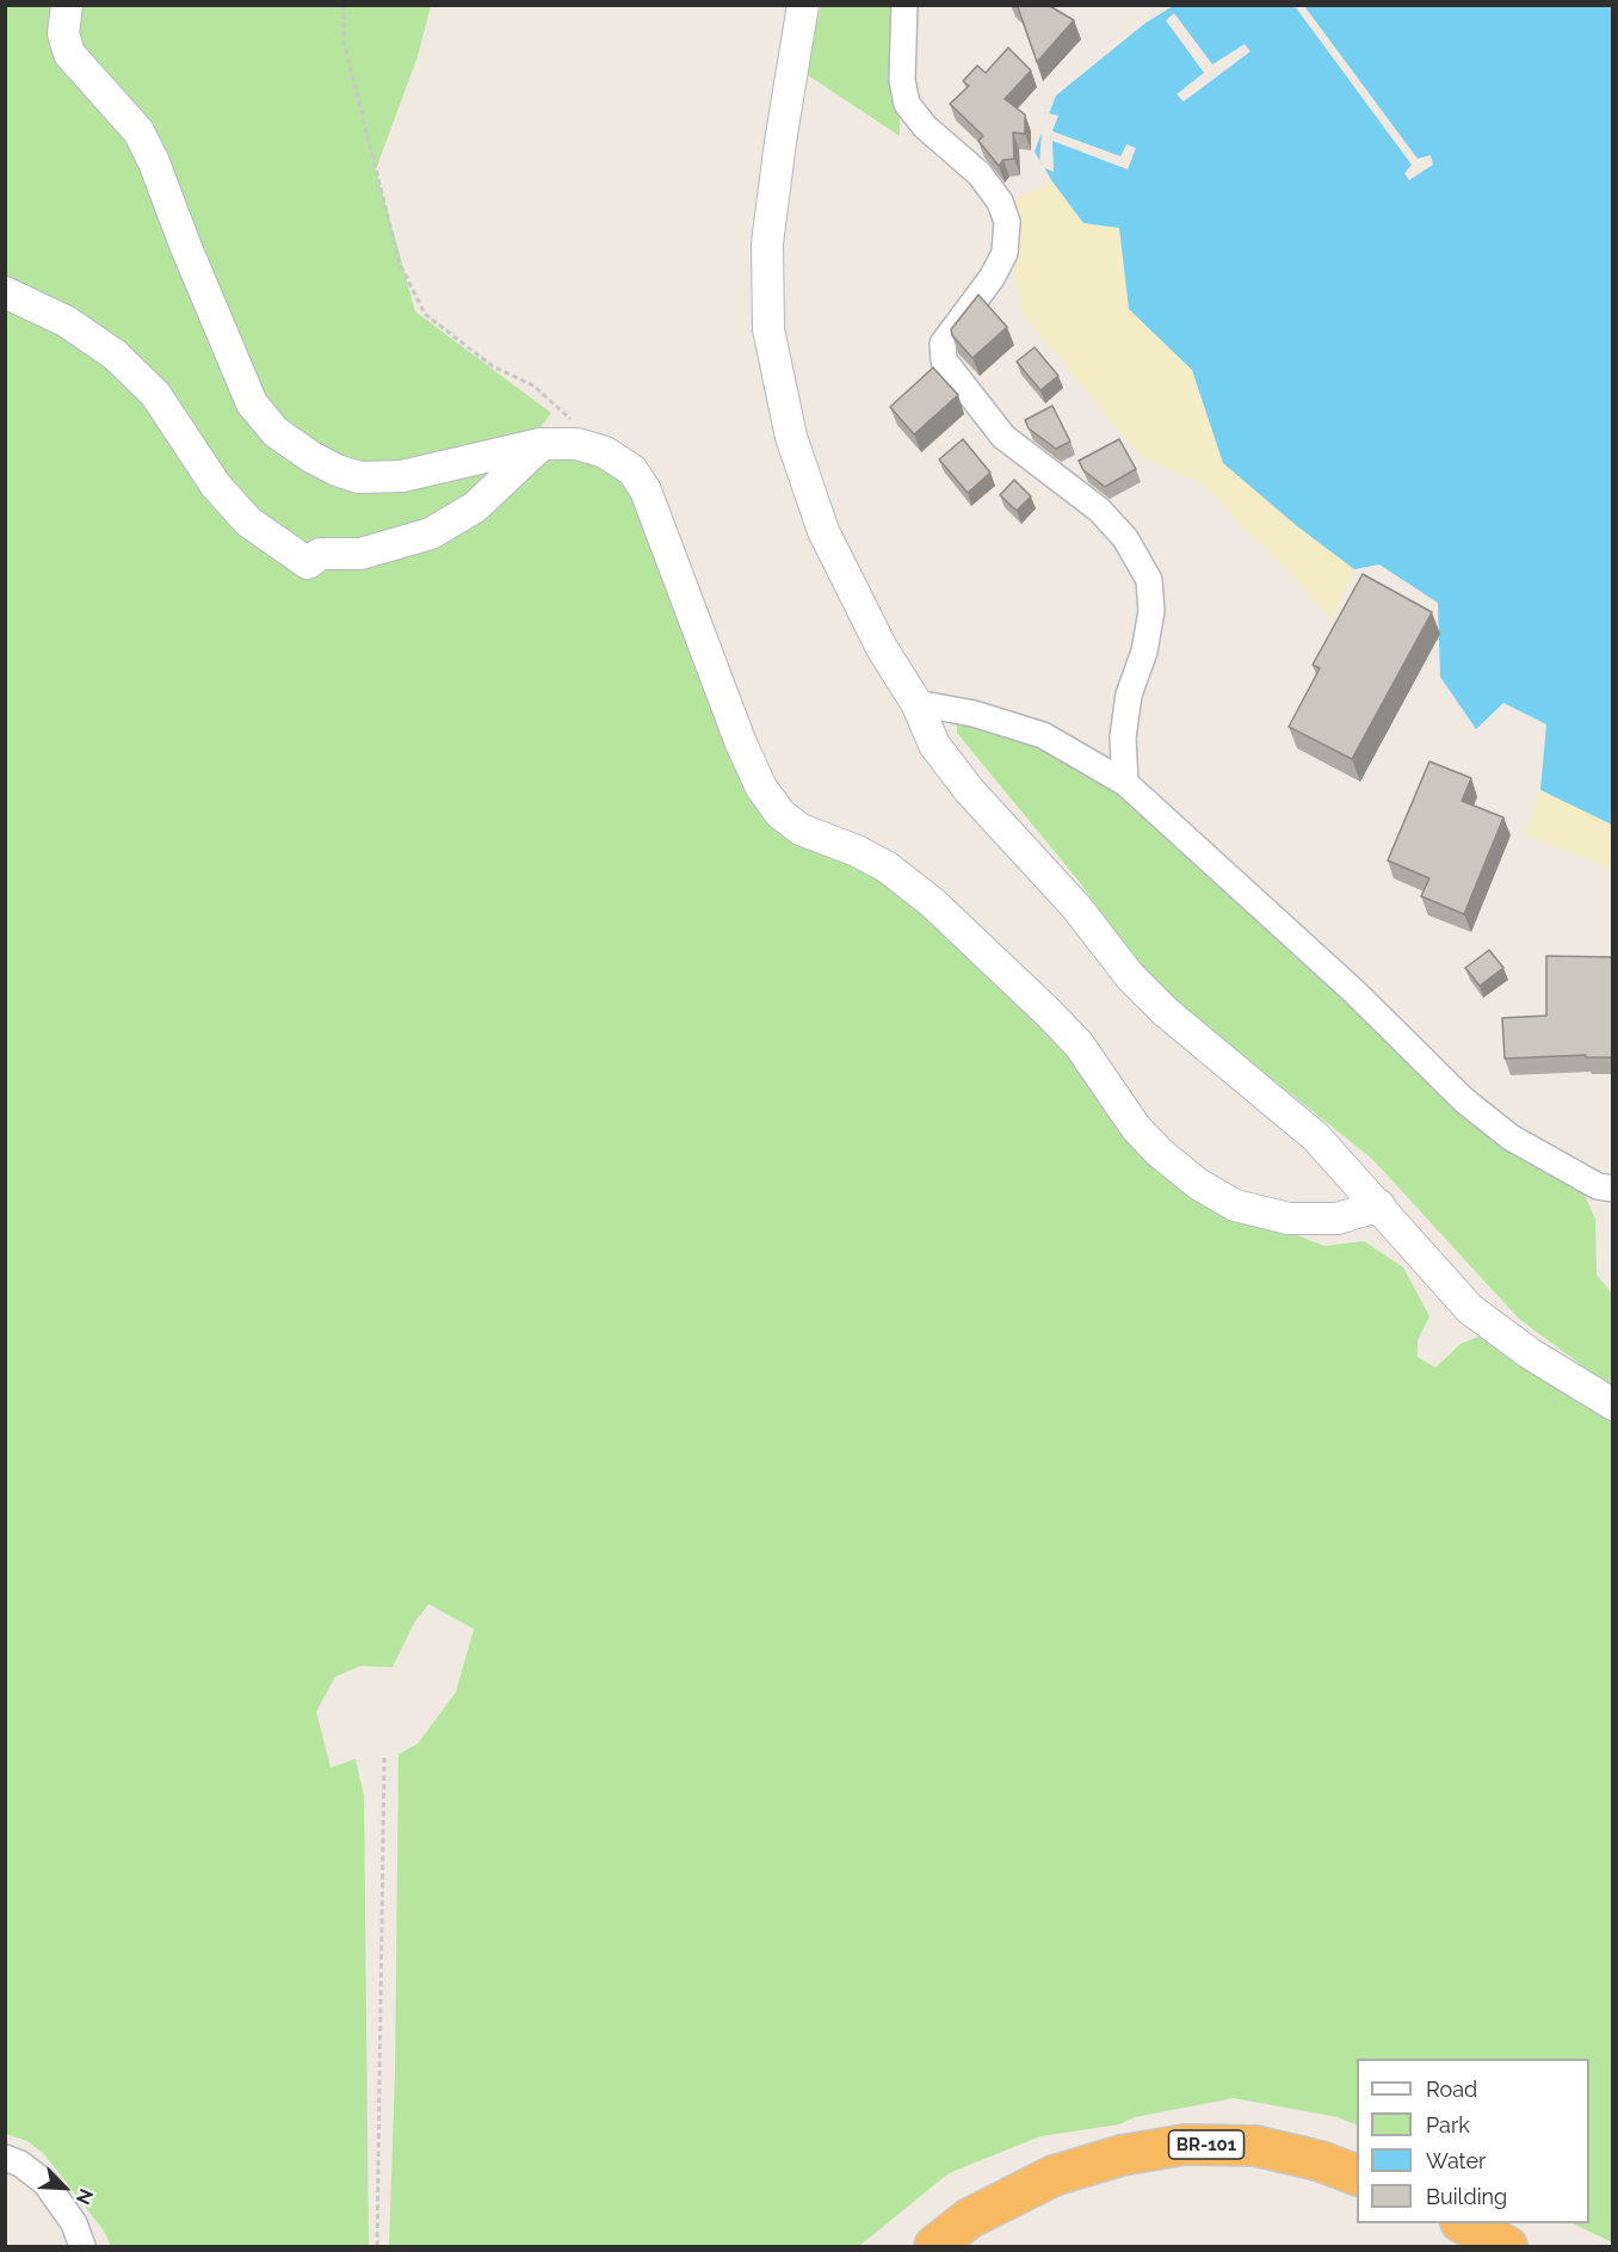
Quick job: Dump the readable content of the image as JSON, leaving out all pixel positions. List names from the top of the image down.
{
  "streets": {
    "highway": ["BR-101"]
  },
  "legend": [
    "Road",
    "Park",
    "Water",
    "Building"
  ],
  "north": "bottom right"
}
